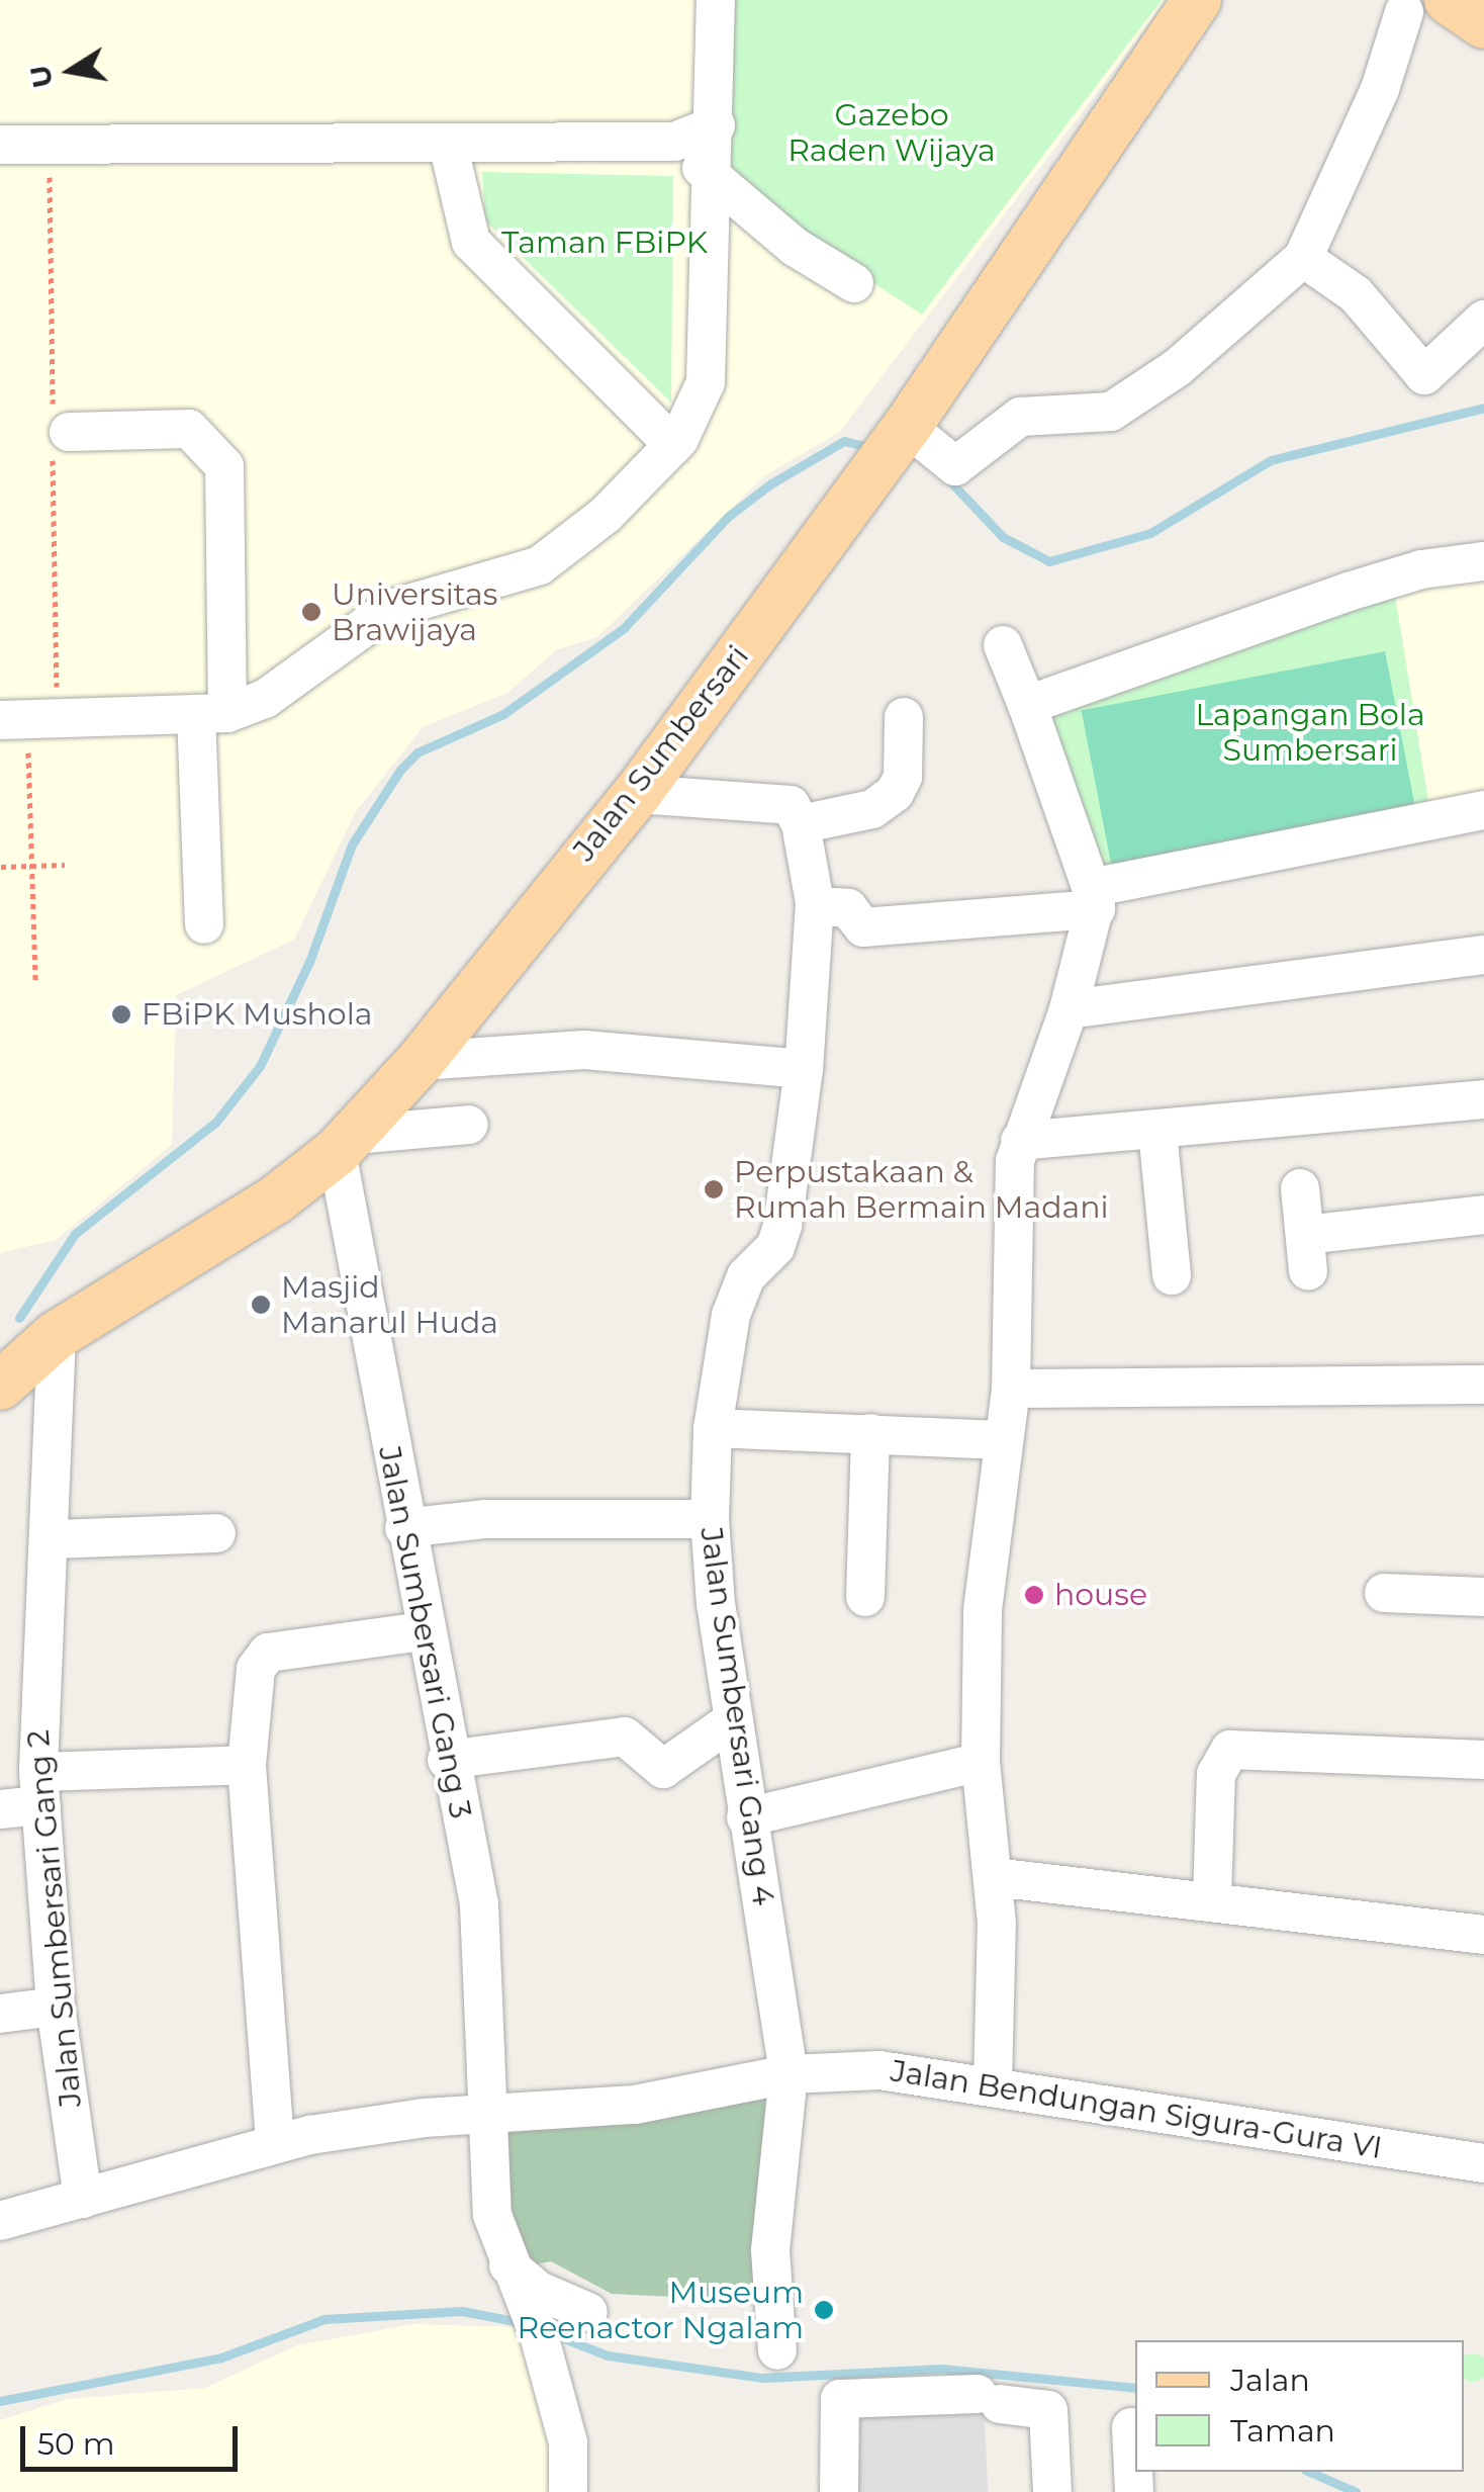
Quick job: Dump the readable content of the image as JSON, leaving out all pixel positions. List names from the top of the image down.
{
  "streets": {
    "main road": ["Jalan Sumbersari"],
    "street": [
      "Jalan Sumbersari Gang 3",
      "Jalan Sumbersari Gang 4",
      "Jalan Sumbersari Gang 2",
      "Jalan Bendungan Sigura-Gura VI"
    ]
  },
  "crossings": [
    ["Jalan Sumbersari", "Jalan Sumbersari Gang 3"],
    ["Jalan Sumbersari", "Jalan Sumbersari Gang 2"],
    ["Jalan Sumbersari Gang 3", "Jalan Bendungan Sigura-Gura VI"],
    ["Jalan Sumbersari Gang 4", "Jalan Bendungan Sigura-Gura VI"]
  ],
  "parks": ["Gazebo Raden Wijaya", "Taman FBiPK", "Lapangan Bola Sumbersari"],
  "places": [
    "Universitas Brawijaya",
    "FBiPK Mushola",
    "Perpustakaan & Rumah Bermain Madani",
    "Masjid Manarul Huda",
    "house",
    "Museum Reenactor Ngalam"
  ],
  "legend": ["Jalan", "Taman"],
  "scale_bar": "50 m",
  "north": "left"
}
